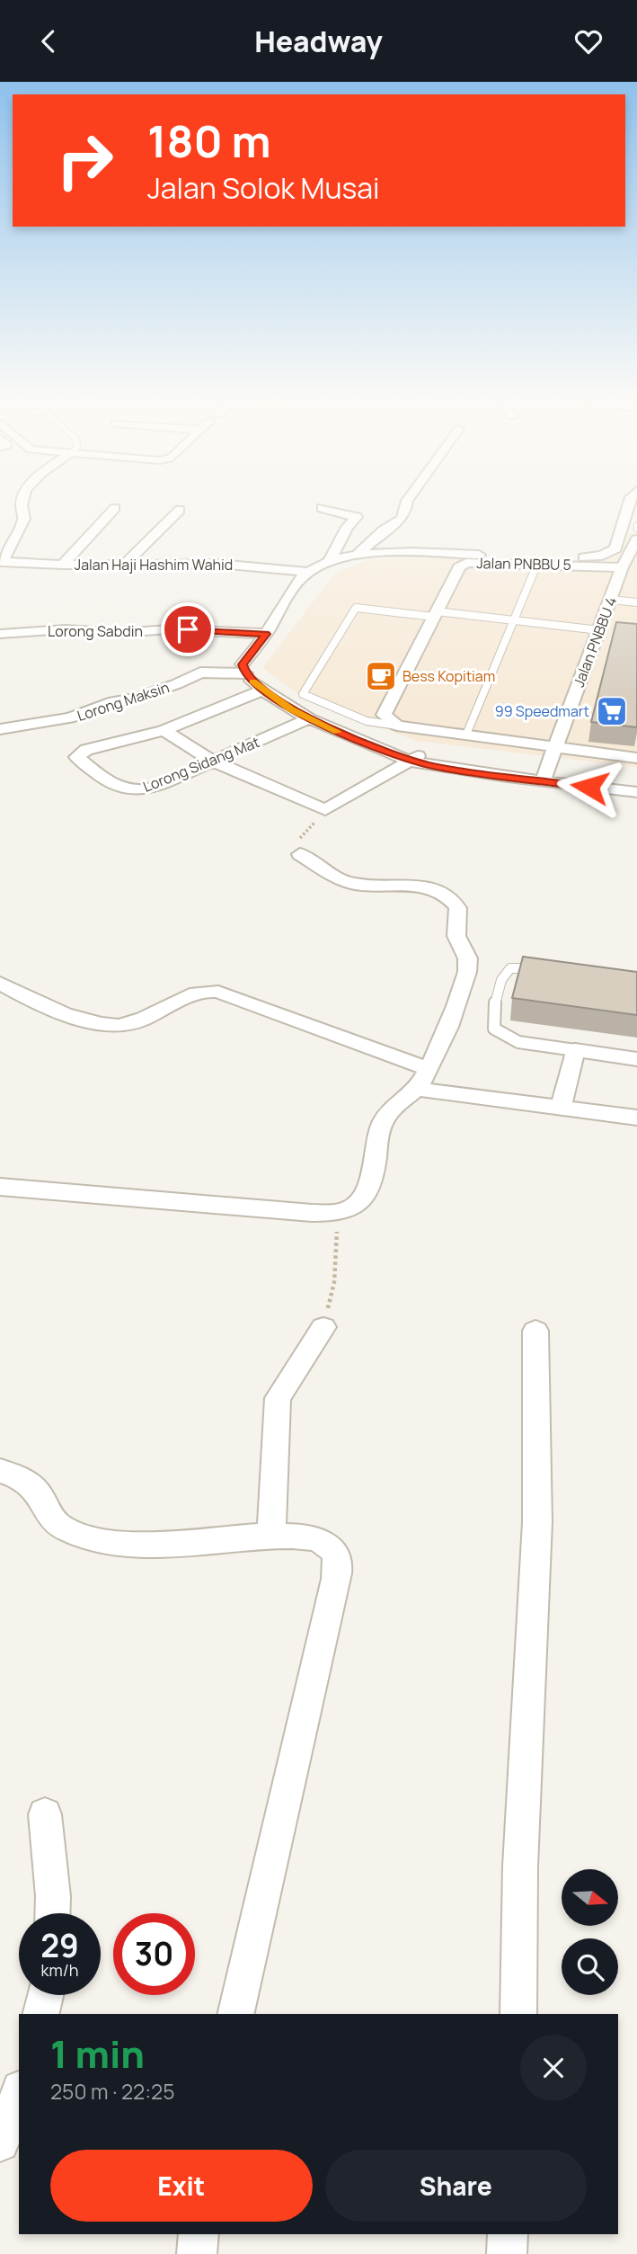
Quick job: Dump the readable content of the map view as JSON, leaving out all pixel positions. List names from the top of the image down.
{
  "streets": {
    "street": [
      "Jalan PNBBU 5",
      "Jalan Haji Hashim Wahid",
      "Lorong Sabdin",
      "Jalan PNBBU 4",
      "Lorong Maksin",
      "Lorong Sidang Mat"
    ]
  },
  "crossings": [
    ["Jalan PNBBU 5", "Jalan PNBBU 4"]
  ],
  "places": {
    "cafe": ["Bess Kopitiam"],
    "supermarket": ["99 Speedmart"]
  },
  "north": "right",
  "page": {
    "header": "Headway",
    "turn": ["180 m", "Jalan Solok Musai"],
    "speed": "29 km/h",
    "limit": "30",
    "heading": ["1 min", "250 m · 22:25"],
    "buttons": ["Exit", "Share"]
  }
}
